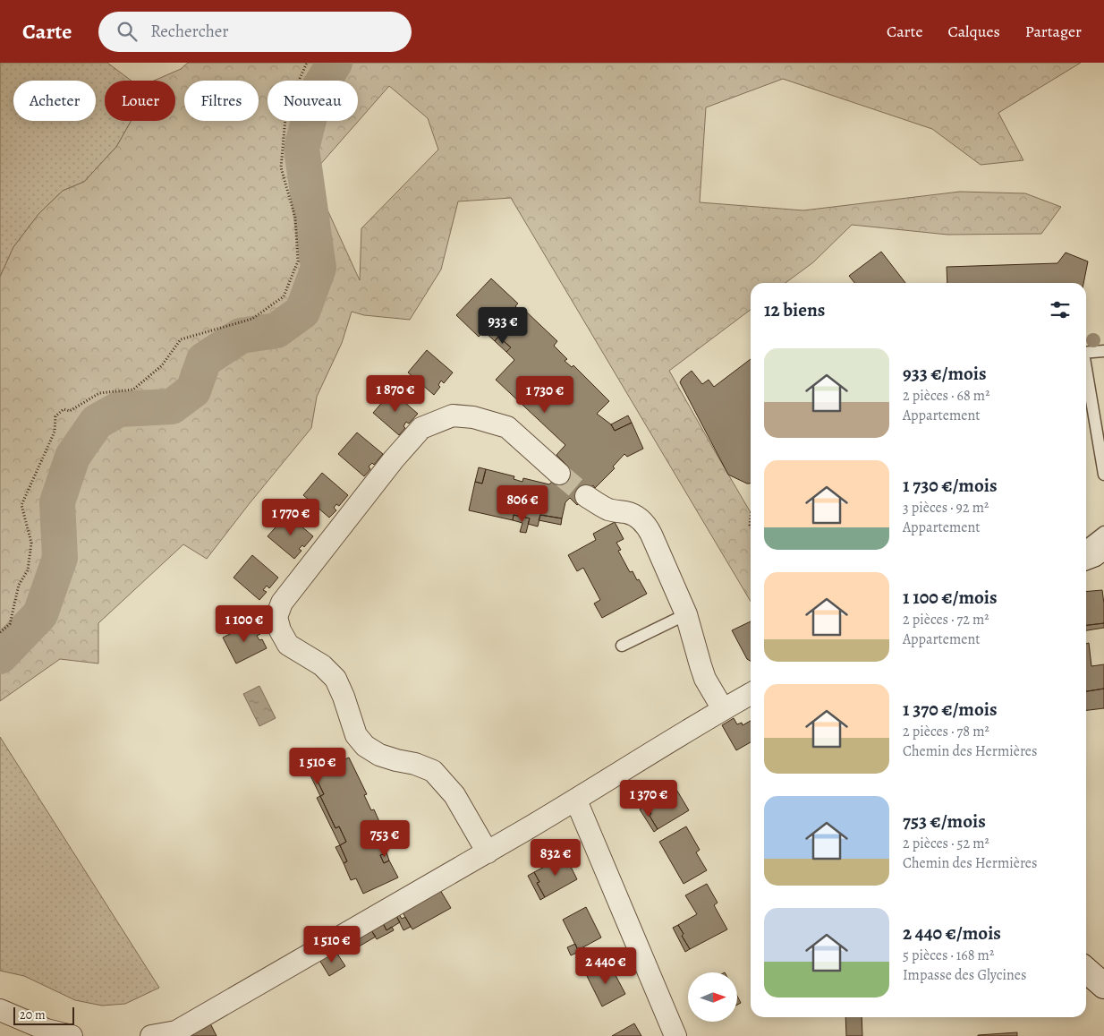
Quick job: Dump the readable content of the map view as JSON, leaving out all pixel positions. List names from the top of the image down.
{
  "scale_bar": "20 m",
  "north": "right",
  "page": {
    "header": "Carte",
    "search": "Rechercher",
    "nav": ["Carte", "Calques", "Partager"],
    "chip": [
      "Acheter",
      "Louer",
      "Filtres",
      "Nouveau"
    ],
    "heading": "12 biens",
    "price": [
      "933 €",
      "1 870 €",
      "1 730 €",
      "806 €",
      "1 770 €",
      "1 100 €",
      "1 510 €",
      "1 370 €",
      "753 €",
      "832 €",
      "1 510 €",
      "2 440 €"
    ],
    "list": [
      {
        "name": "933 €/mois",
        "note": "2 pièces · 68 m² · Appartement"
      },
      {
        "name": "1 730 €/mois",
        "note": "3 pièces · 92 m² · Appartement"
      },
      {
        "name": "1 100 €/mois",
        "note": "2 pièces · 72 m² · Appartement"
      },
      {
        "name": "1 370 €/mois",
        "note": "2 pièces · 78 m² · Chemin des Hermières"
      },
      {
        "name": "753 €/mois",
        "note": "2 pièces · 52 m² · Chemin des Hermières"
      },
      {
        "name": "2 440 €/mois",
        "note": "5 pièces · 168 m² · Impasse des Glycines"
      }
    ],
    "scale": "20 m"
  }
}
